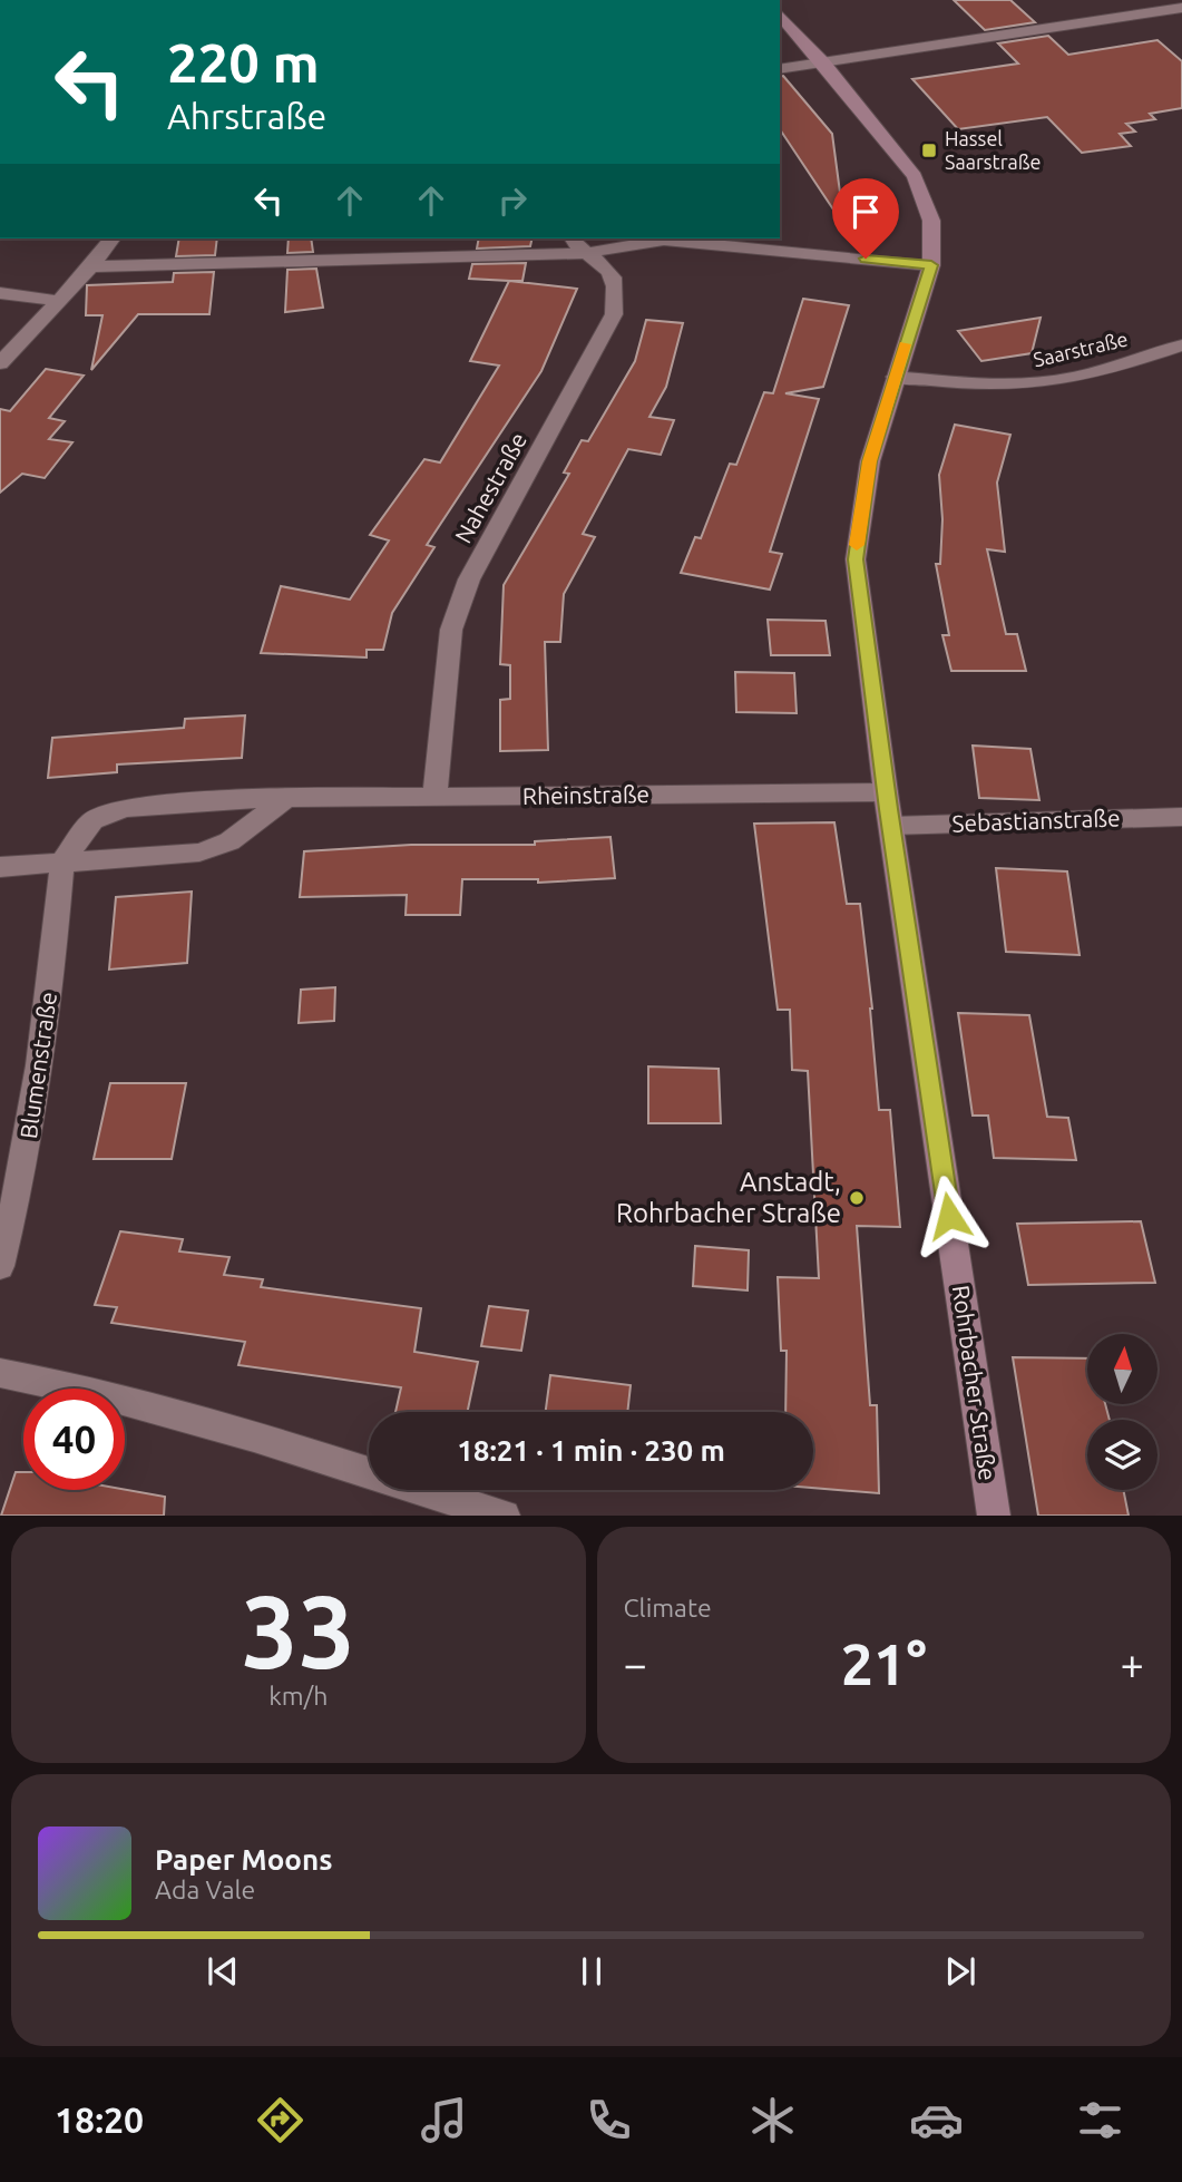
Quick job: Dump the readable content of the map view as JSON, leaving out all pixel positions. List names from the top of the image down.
{
  "streets": {
    "street": [
      "Saarstraße",
      "Nahestraße",
      "Rheinstraße",
      "Sebastianstraße",
      "Blumenstraße",
      "Rohrbacher Straße"
    ]
  },
  "crossings": [
    ["Saarstraße", "Rohrbacher Straße"],
    ["Nahestraße", "Rheinstraße"],
    ["Rheinstraße", "Blumenstraße"],
    ["Rheinstraße", "Rohrbacher Straße"],
    ["Sebastianstraße", "Rohrbacher Straße"]
  ],
  "places": {
    "transit": ["Hassel Saarstraße"],
    "other": ["Anstadt, Rohrbacher Straße"]
  },
  "north": "top",
  "page": {
    "turn": ["220 m", "Ahrstraße"],
    "limit": "40",
    "trip": "18:21 · 1 min · 230 m",
    "tile": [
      ["33", "km/h"],
      "Climate"
    ],
    "heat": ["−", "21°", "+"],
    "song": ["Paper Moons", "Ada Vale"],
    "tabs": "18:20"
  }
}
